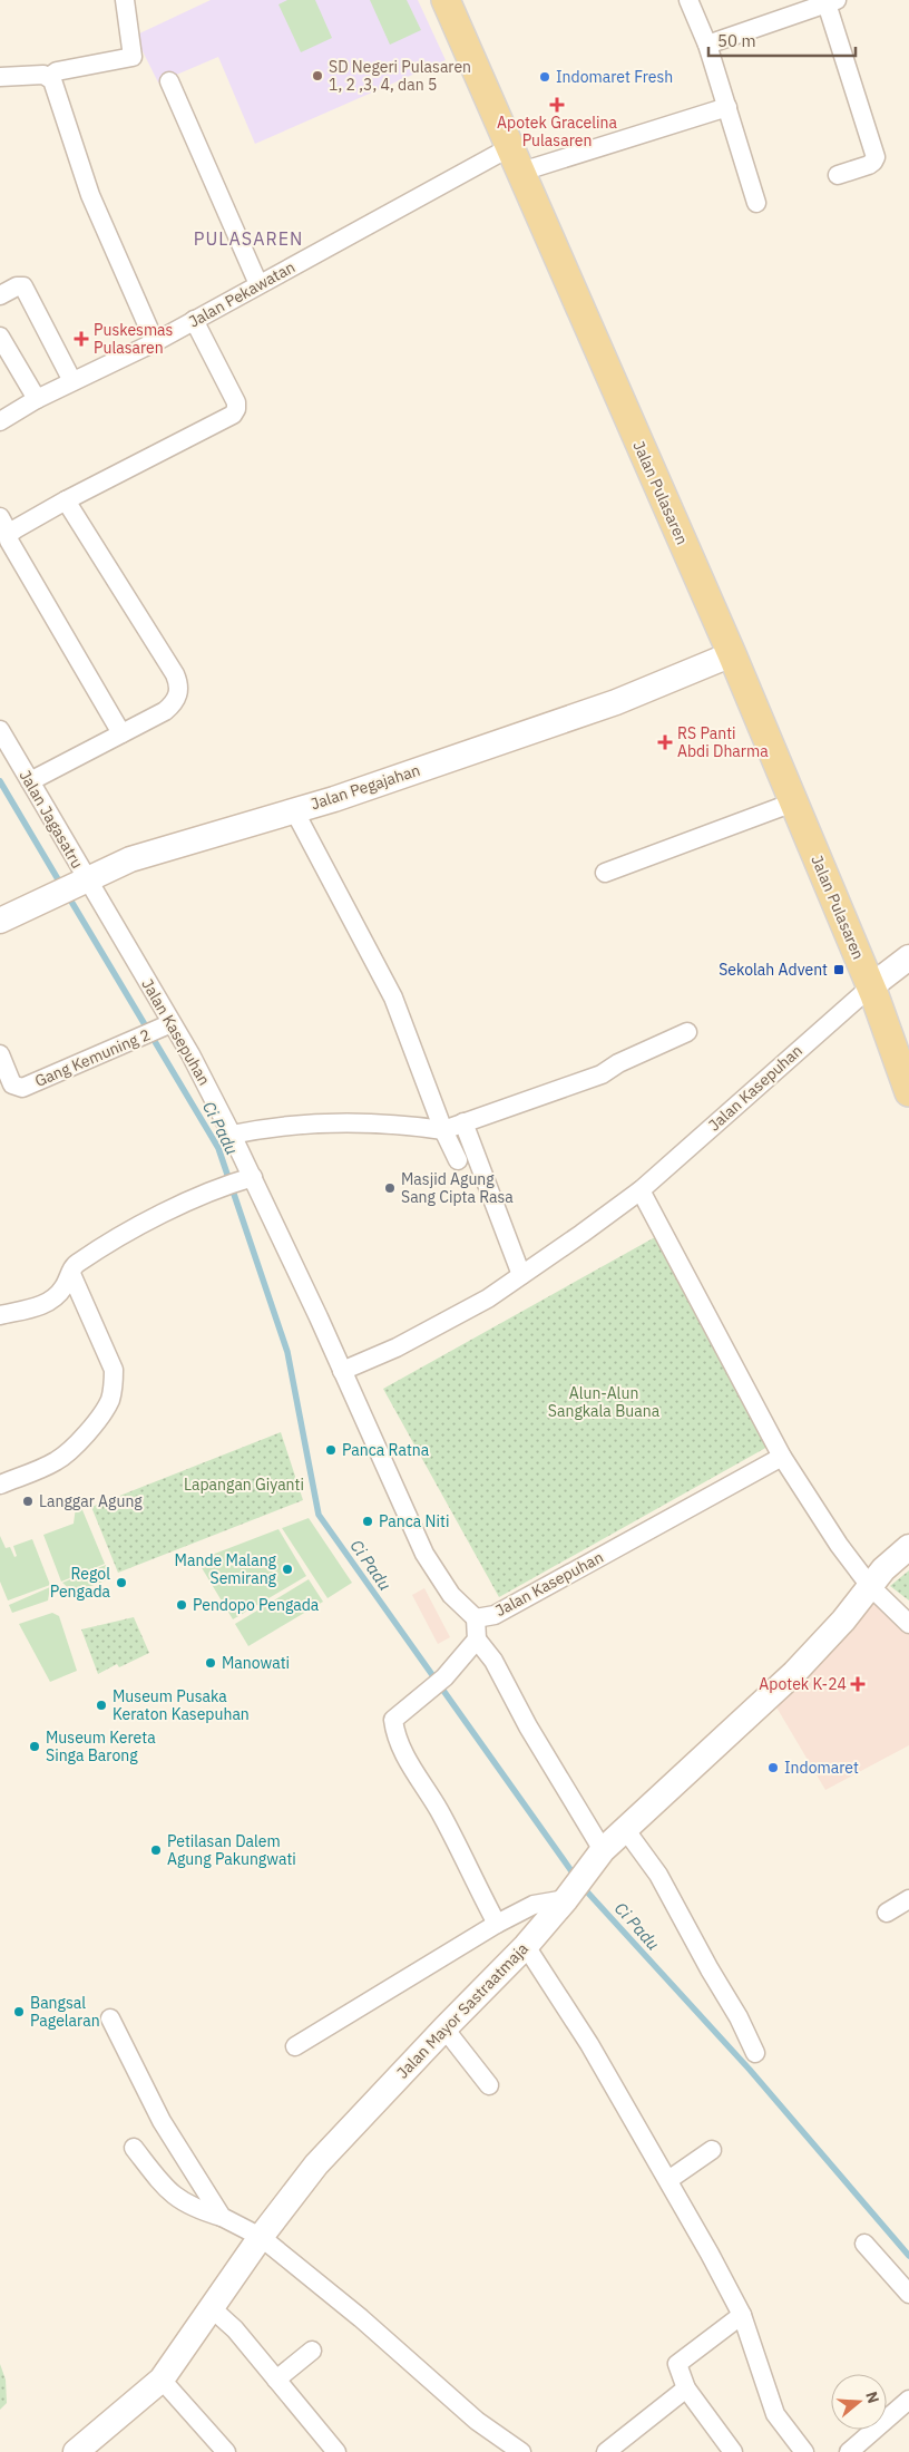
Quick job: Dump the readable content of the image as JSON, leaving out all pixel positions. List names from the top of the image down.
{
  "streets": {
    "main road": ["Jalan Pulasaren"],
    "street": [
      "Jalan Pekawatan",
      "Jalan Pegajahan",
      "Jalan Jagasatru",
      "Jalan Kasepuhan",
      "Gang Kemuning 2",
      "Jalan Mayor Sastraatmaja"
    ]
  },
  "crossings": [
    ["Jalan Pekawatan", "Jalan Pulasaren"],
    ["Jalan Pulasaren", "Jalan Pegajahan"],
    ["Jalan Pulasaren", "Jalan Kasepuhan"],
    ["Jalan Pegajahan", "Jalan Jagasatru"],
    ["Jalan Pegajahan", "Jalan Kasepuhan"],
    ["Jalan Jagasatru", "Jalan Kasepuhan"],
    ["Jalan Kasepuhan", "Gang Kemuning 2"]
  ],
  "districts": ["PULASAREN"],
  "water": ["Ci Padu"],
  "parks": ["Alun-Alun Sangkala Buana", "Lapangan Giyanti"],
  "places": {
    "other": [
      "SD Negeri Pulasaren 1, 2 ,3, 4, dan 5",
      "Indomaret Fresh",
      "Masjid Agung Sang Cipta Rasa",
      "Panca Ratna",
      "Langgar Agung",
      "Panca Niti",
      "Mande Malang Semirang",
      "Regol Pengada",
      "Pendopo Pengada",
      "Manowati",
      "Museum Pusaka Keraton Kasepuhan",
      "Museum Kereta Singa Barong",
      "Indomaret",
      "Petilasan Dalem Agung Pakungwati",
      "Bangsal Pagelaran"
    ],
    "health": [
      "Apotek Gracelina Pulasaren",
      "Puskesmas Pulasaren",
      "RS Panti Abdi Dharma",
      "Apotek K-24"
    ],
    "transit": ["Sekolah Advent"]
  },
  "scale_bar": "50 m",
  "north": "right"
}
